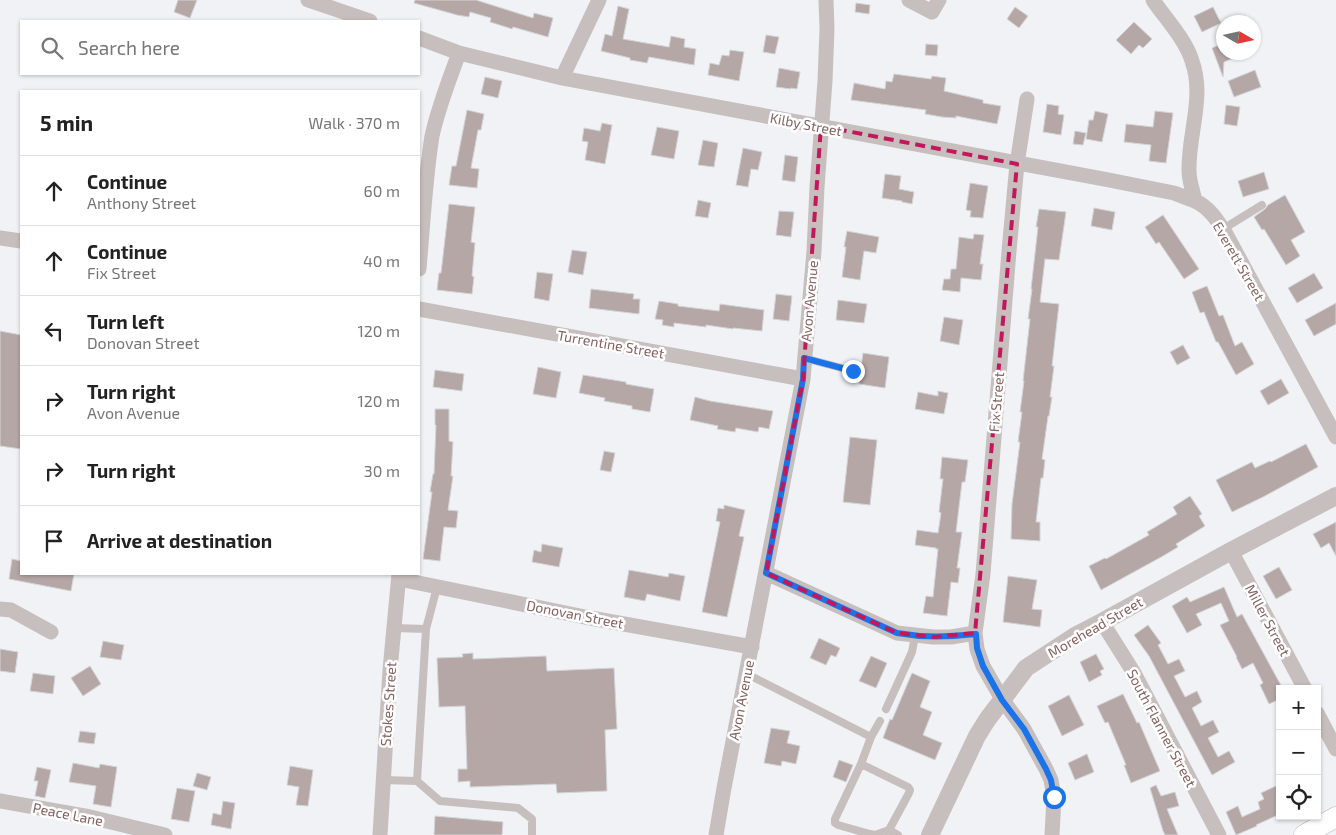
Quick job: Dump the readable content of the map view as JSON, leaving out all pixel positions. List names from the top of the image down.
{
  "streets": {
    "street": [
      "Kilby Street",
      "Everett Street",
      "Avon Avenue",
      "Turrentine Street",
      "Fix Street",
      "Donovan Street",
      "Miller Street",
      "Morehead Street",
      "Stokes Street",
      "South Flanner Street",
      "Peace Lane"
    ]
  },
  "crossings": [
    ["Kilby Street", "Everett Street"],
    ["Kilby Street", "Avon Avenue"],
    ["Kilby Street", "Fix Street"],
    ["Avon Avenue", "Turrentine Street"],
    ["Avon Avenue", "Donovan Street"],
    ["Fix Street", "Morehead Street"],
    ["Donovan Street", "Stokes Street"],
    ["Miller Street", "Morehead Street"],
    ["Morehead Street", "South Flanner Street"]
  ],
  "north": "right",
  "page": {
    "search": "Search here",
    "heading": ["5 min", "Walk · 370 m"],
    "list": [
      ["Continue", "Anthony Street", "60 m"],
      ["Continue", "Fix Street", "40 m"],
      ["Turn left", "Donovan Street", "120 m"],
      ["Turn right", "Avon Avenue", "120 m"],
      ["Turn right", "30 m"],
      "Arrive at destination"
    ],
    "map_buttons": ["+", "−"]
  }
}
